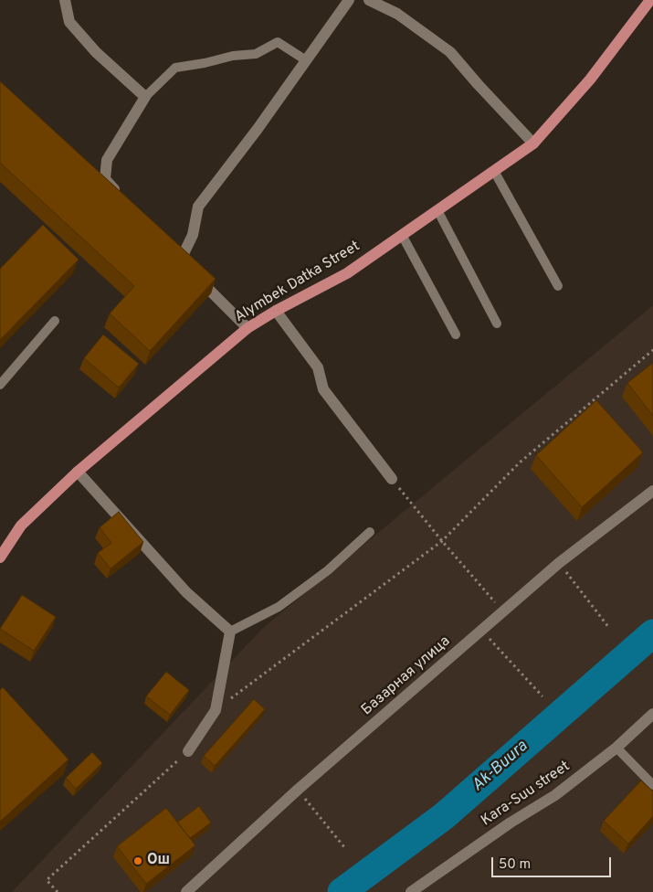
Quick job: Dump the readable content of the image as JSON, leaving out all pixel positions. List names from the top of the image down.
{
  "streets": {
    "main road": ["Alymbek Datka Street"],
    "street": ["Базарная улица", "Kara-Suu street"]
  },
  "water": ["Ak-Buura"],
  "places": ["Ош"],
  "scale_bar": "50 m"
}
